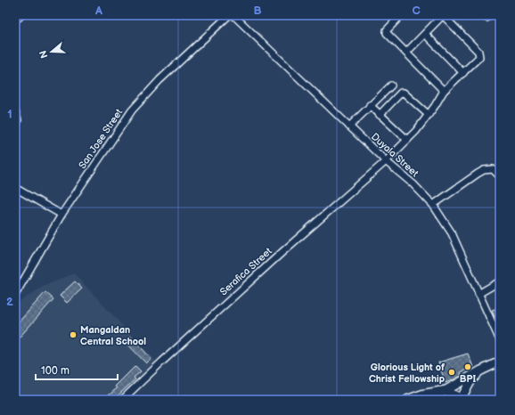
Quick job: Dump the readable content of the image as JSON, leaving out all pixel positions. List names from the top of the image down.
{
  "streets": {
    "street": ["San Jose Street", "Duyala Street", "Serafica Street"]
  },
  "crossings": [
    ["Duyala Street", "Serafica Street"]
  ],
  "places": ["Mangaldan Central School", "BPI", "Glorious Light of Christ Fellowship"],
  "scale_bar": "100 m",
  "north": "left",
  "grid": {
    "columns": ["A", "B", "C"],
    "rows": ["1", "2"]
  }
}
